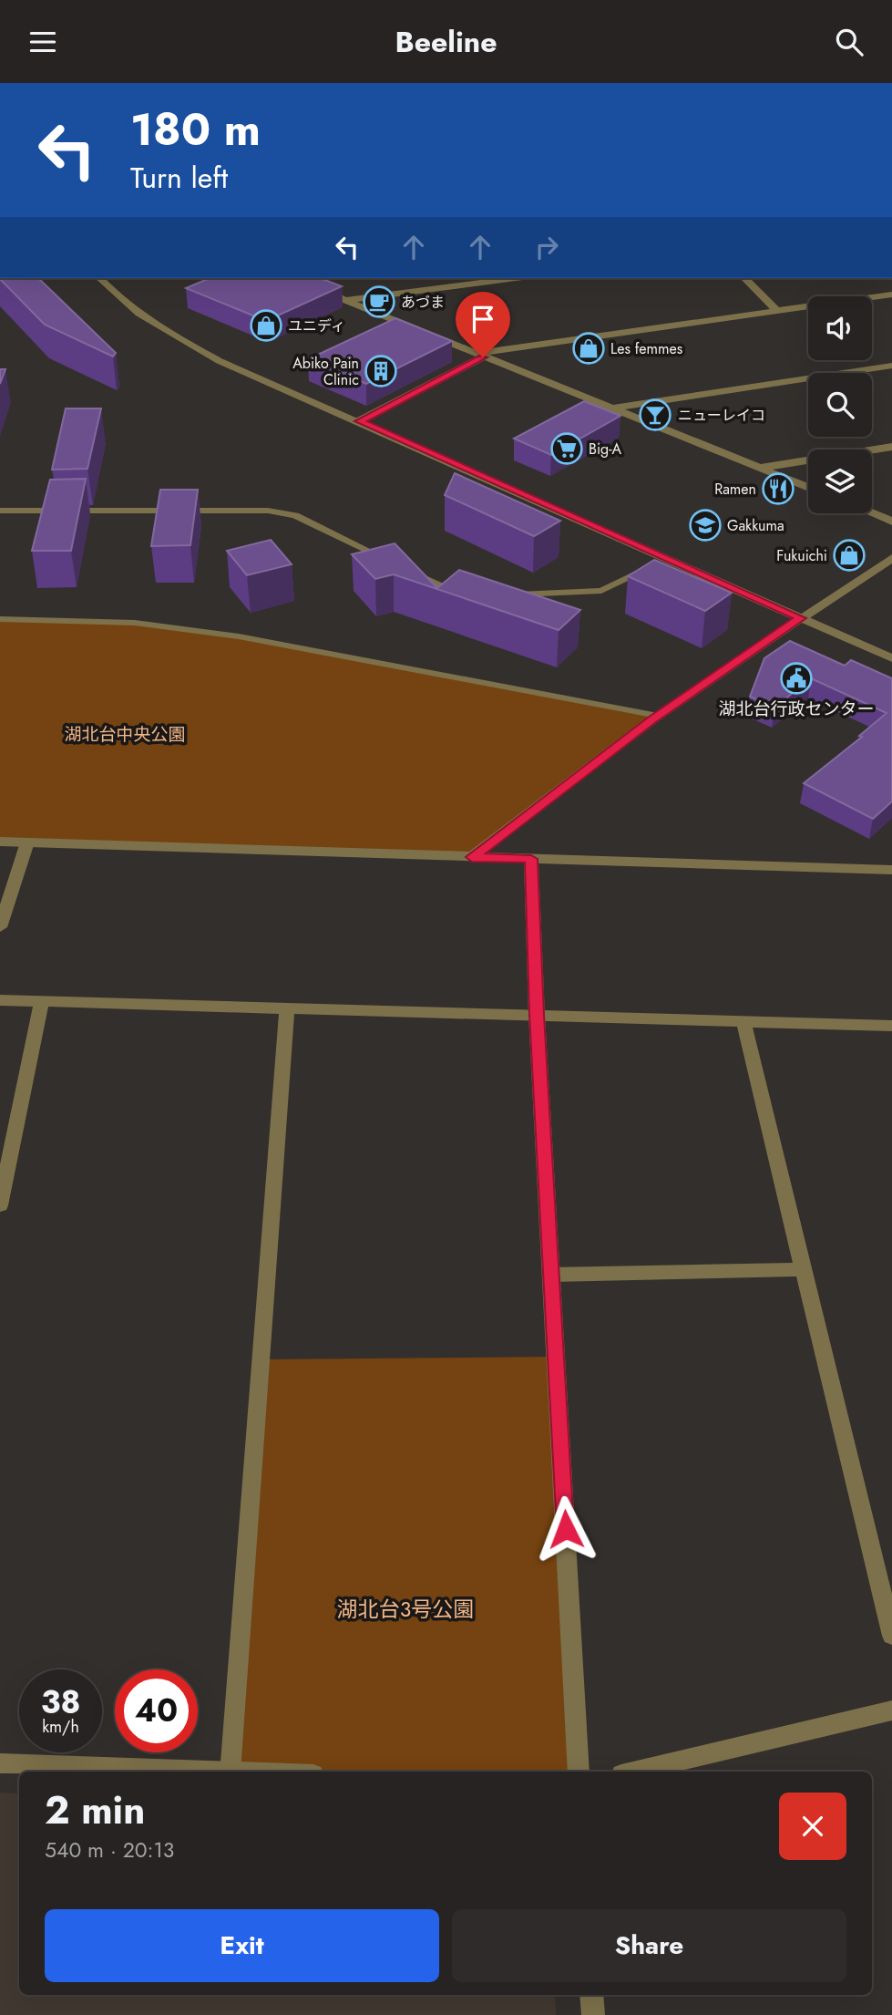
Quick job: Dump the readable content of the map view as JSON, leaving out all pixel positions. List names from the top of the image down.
{
  "parks": ["湖北台中央公園", "湖北台3号公園"],
  "places": {
    "cafe": ["あづま"],
    "shop": ["ユニディ", "Les femmes", "Fukuichi"],
    "building": ["Abiko Pain Clinic"],
    "bar": ["ニューレイコ"],
    "supermarket": ["Big-A"],
    "restaurant": ["Ramen"],
    "school or university": ["Gakkuma"],
    "public building": ["湖北台行政センター"]
  },
  "page": {
    "header": "Beeline",
    "turn": ["180 m", "Turn left"],
    "speed": "38 km/h",
    "limit": "40",
    "heading": ["2 min", "540 m · 20:13"],
    "buttons": ["Exit", "Share"]
  }
}
